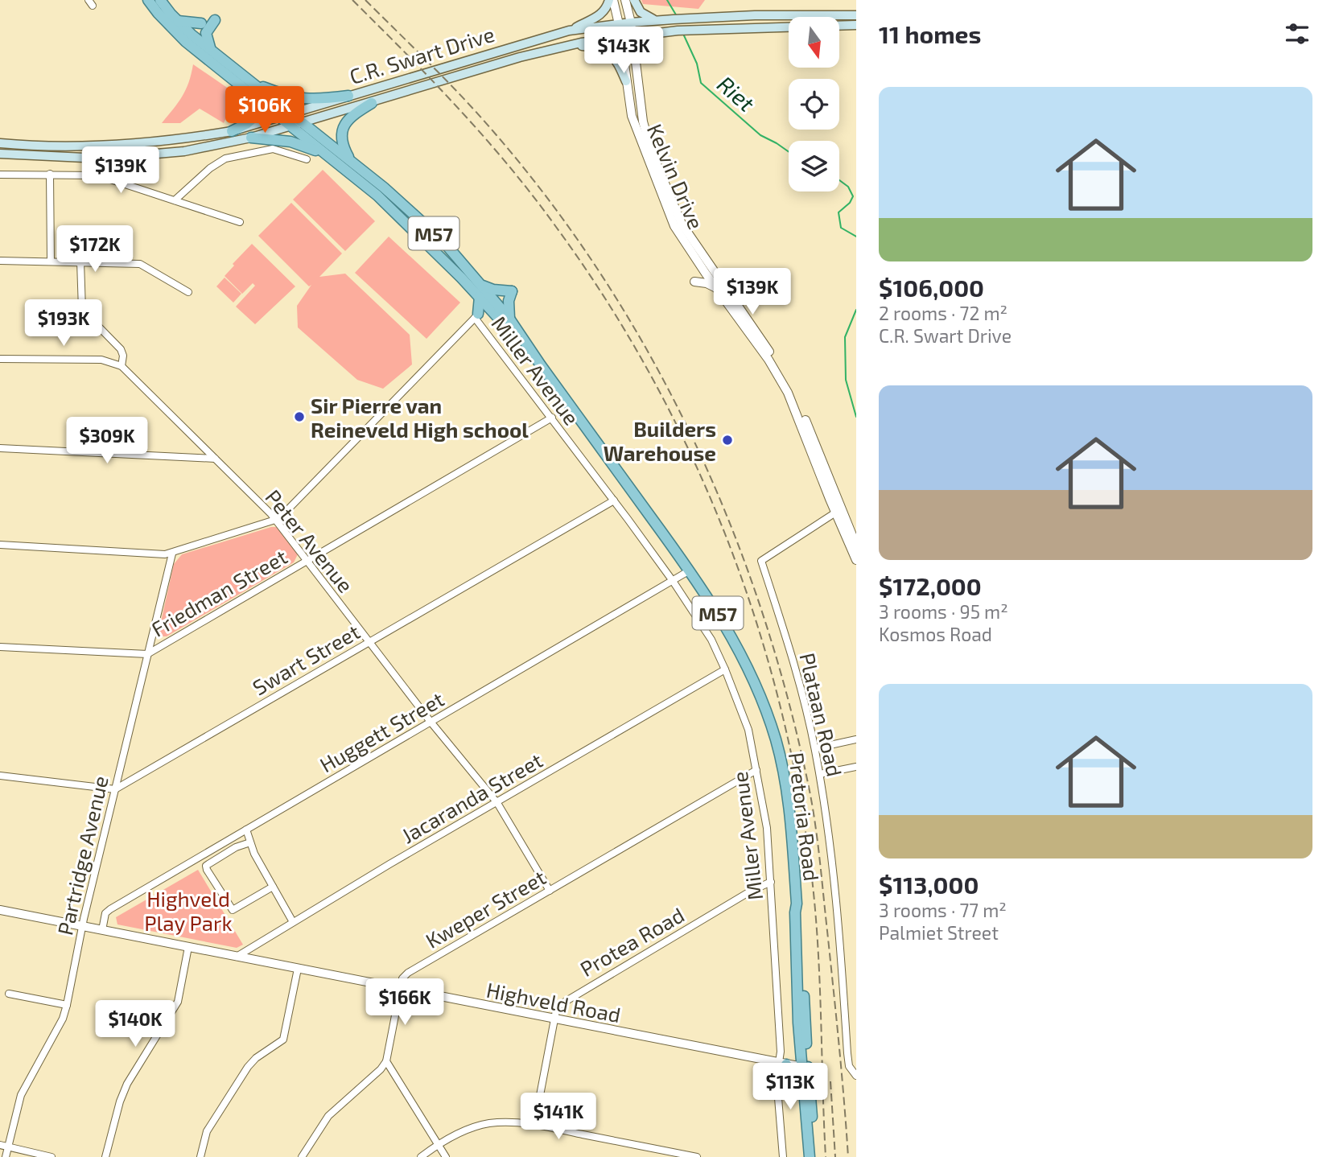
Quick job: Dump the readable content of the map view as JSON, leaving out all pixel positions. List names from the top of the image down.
{
  "streets": {
    "main road": ["C.R. Swart Drive", "M57", "Pretoria Road"],
    "street": [
      "Kelvin Drive",
      "Miller Avenue",
      "Peter Avenue",
      "Friedman Street",
      "Swart Street",
      "Plataan Road",
      "Huggett Street",
      "Jacaranda Street",
      "Partridge Avenue",
      "Kweper Street",
      "Protea Road",
      "Highveld Road"
    ]
  },
  "crossings": [
    ["C.R. Swart Drive", "Kelvin Drive"],
    ["C.R. Swart Drive", "Pretoria Road"],
    ["Kelvin Drive", "Plataan Road"],
    ["M57", "Miller Avenue"],
    ["M57", "Highveld Road"],
    ["Miller Avenue", "Friedman Street"],
    ["Miller Avenue", "Swart Street"],
    ["Miller Avenue", "Huggett Street"],
    ["Miller Avenue", "Jacaranda Street"],
    ["Miller Avenue", "Kweper Street"],
    ["Miller Avenue", "Protea Road"],
    ["Miller Avenue", "Highveld Road"],
    ["Peter Avenue", "Friedman Street"],
    ["Peter Avenue", "Swart Street"],
    ["Peter Avenue", "Huggett Street"],
    ["Peter Avenue", "Jacaranda Street"],
    ["Peter Avenue", "Kweper Street"],
    ["Friedman Street", "Partridge Avenue"],
    ["Swart Street", "Partridge Avenue"],
    ["Huggett Street", "Pretoria Road"],
    ["Huggett Street", "Highveld Road"],
    ["Jacaranda Street", "Highveld Road"],
    ["Pretoria Road", "Highveld Road"],
    ["Partridge Avenue", "Highveld Road"],
    ["Kweper Street", "Highveld Road"],
    ["Protea Road", "Highveld Road"]
  ],
  "water": ["Riet"],
  "parks": ["Highveld Play Park"],
  "places": ["Sir Pierre van Reineveld High school", "Builders Warehouse"],
  "north": "bottom",
  "page": {
    "heading": "11 homes",
    "price": [
      "$143K",
      "$106K",
      "$139K",
      "$172K",
      "$139K",
      "$193K",
      "$309K",
      "$166K",
      "$140K",
      "$113K",
      "$141K"
    ],
    "list": [
      {
        "name": "$106,000",
        "note": "2 rooms · 72 m² · C.R. Swart Drive"
      },
      {
        "name": "$172,000",
        "note": "3 rooms · 95 m² · Kosmos Road"
      },
      {
        "name": "$113,000",
        "note": "3 rooms · 77 m² · Palmiet Street"
      }
    ]
  }
}
